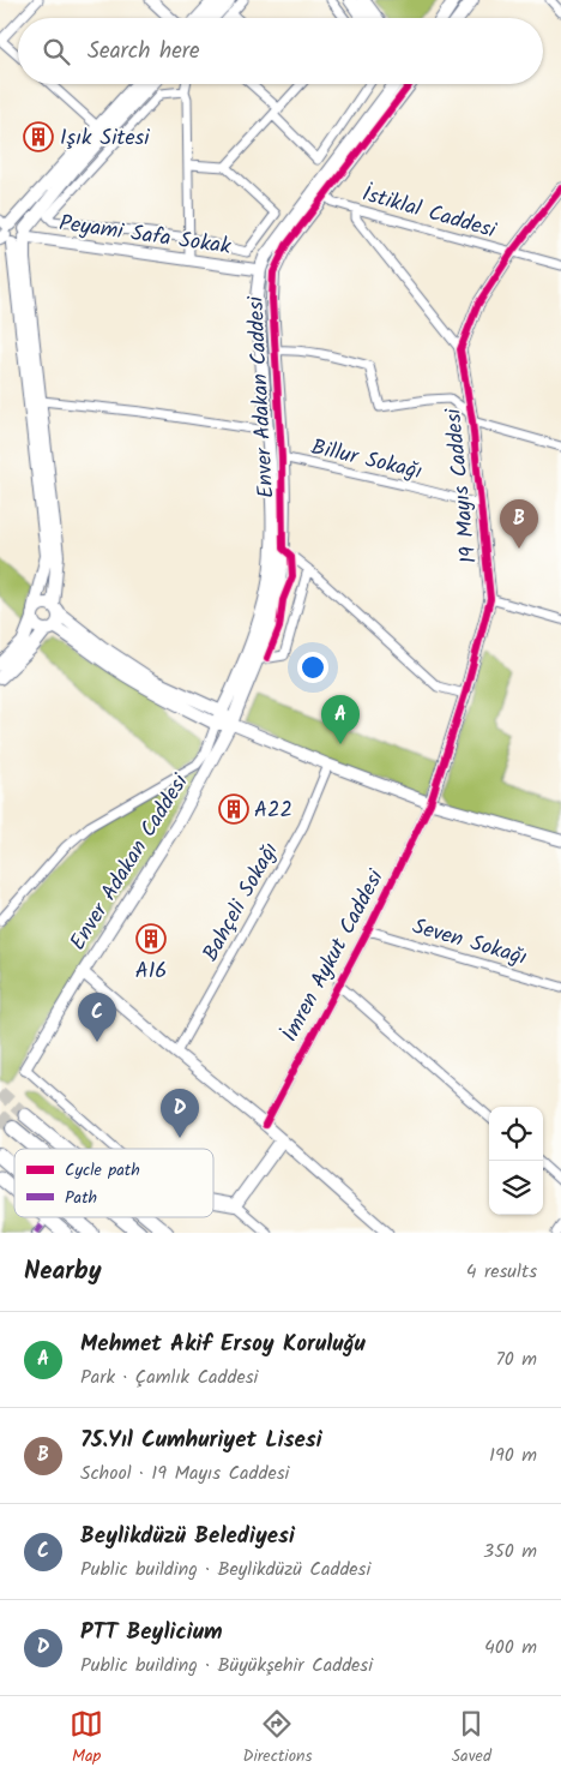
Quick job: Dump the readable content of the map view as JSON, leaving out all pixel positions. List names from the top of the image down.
{
  "streets": {
    "main road": ["Enver Adakan Caddesi"],
    "street": [
      "İstiklal Caddesi",
      "Peyami Safa Sokak",
      "Billur Sokağı",
      "19 Mayıs Caddesi",
      "Bahçeli Sokağı",
      "Seven Sokağı",
      "İmren Aykut Caddesi"
    ]
  },
  "crossings": [
    ["İstiklal Caddesi", "Enver Adakan Caddesi"],
    ["Peyami Safa Sokak", "Enver Adakan Caddesi"],
    ["Enver Adakan Caddesi", "Billur Sokağı"],
    ["Billur Sokağı", "19 Mayıs Caddesi"],
    ["19 Mayıs Caddesi", "İmren Aykut Caddesi"],
    ["Seven Sokağı", "İmren Aykut Caddesi"]
  ],
  "places": {
    "building": ["Işık Sitesi", "A22", "A16"]
  },
  "legend": ["Cycle path", "Path"],
  "page": {
    "search": "Search here",
    "pins": [
      "B",
      "A",
      "C",
      "D"
    ],
    "heading": ["Nearby", "4 results"],
    "list": [
      {
        "mark": "A",
        "name": "Mehmet Akif Ersoy Koruluğu",
        "note": "Park · Çamlık Caddesi",
        "value": "70 m"
      },
      {
        "mark": "B",
        "name": "75.Yıl Cumhuriyet Lisesi",
        "note": "School · 19 Mayıs Caddesi",
        "value": "190 m"
      },
      {
        "mark": "C",
        "name": "Beylikdüzü Belediyesi",
        "note": "Public building · Beylikdüzü Caddesi",
        "value": "350 m"
      },
      {
        "mark": "D",
        "name": "PTT Beylicium",
        "note": "Public building · Büyükşehir Caddesi",
        "value": "400 m"
      }
    ],
    "nav": ["Map", "Directions", "Saved"]
  }
}
